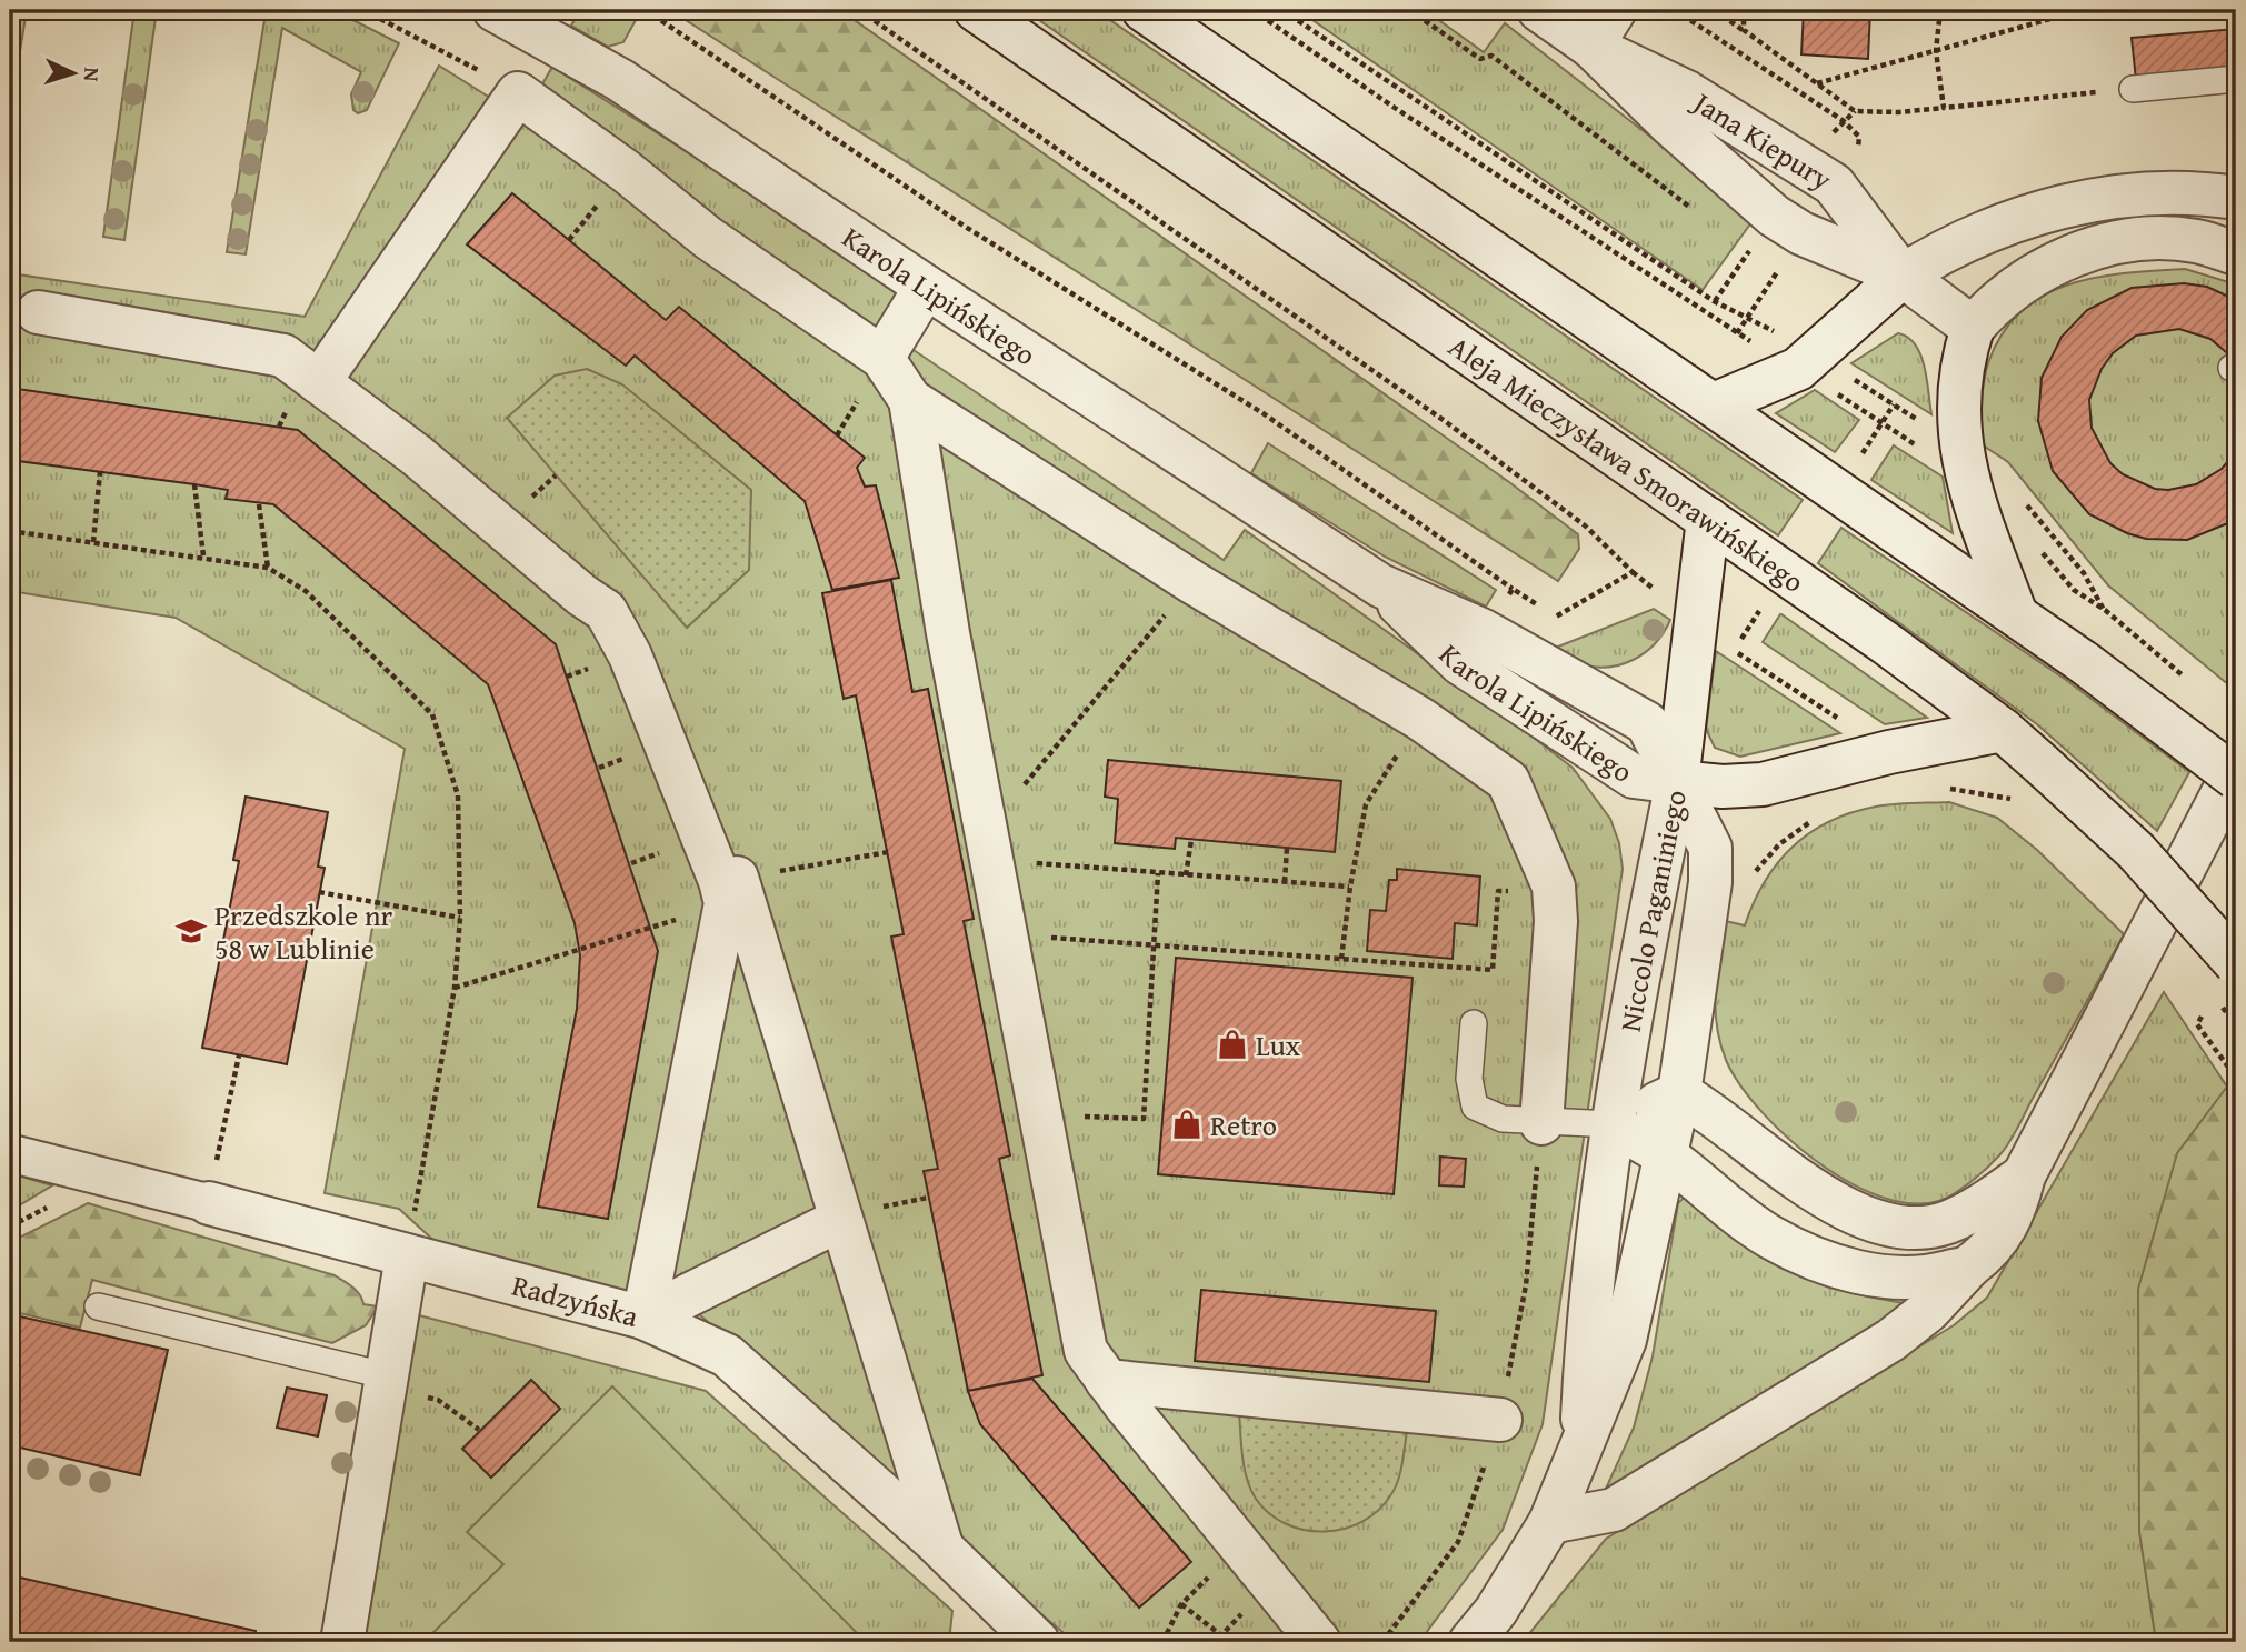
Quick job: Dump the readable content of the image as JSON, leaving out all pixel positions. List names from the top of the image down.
{
  "streets": {
    "street": [
      "Jana Kiepury",
      "Karola Lipińskiego",
      "Aleja Mieczysława Smorawińskiego",
      "Niccolo Paganiniego",
      "Radzyńska"
    ]
  },
  "crossings": [
    ["Karola Lipińskiego", "Niccolo Paganiniego"]
  ],
  "places": {
    "school or university": ["Przedszkole nr 58 w Lublinie"],
    "shop": ["Lux", "Retro"]
  },
  "north": "right"
}
